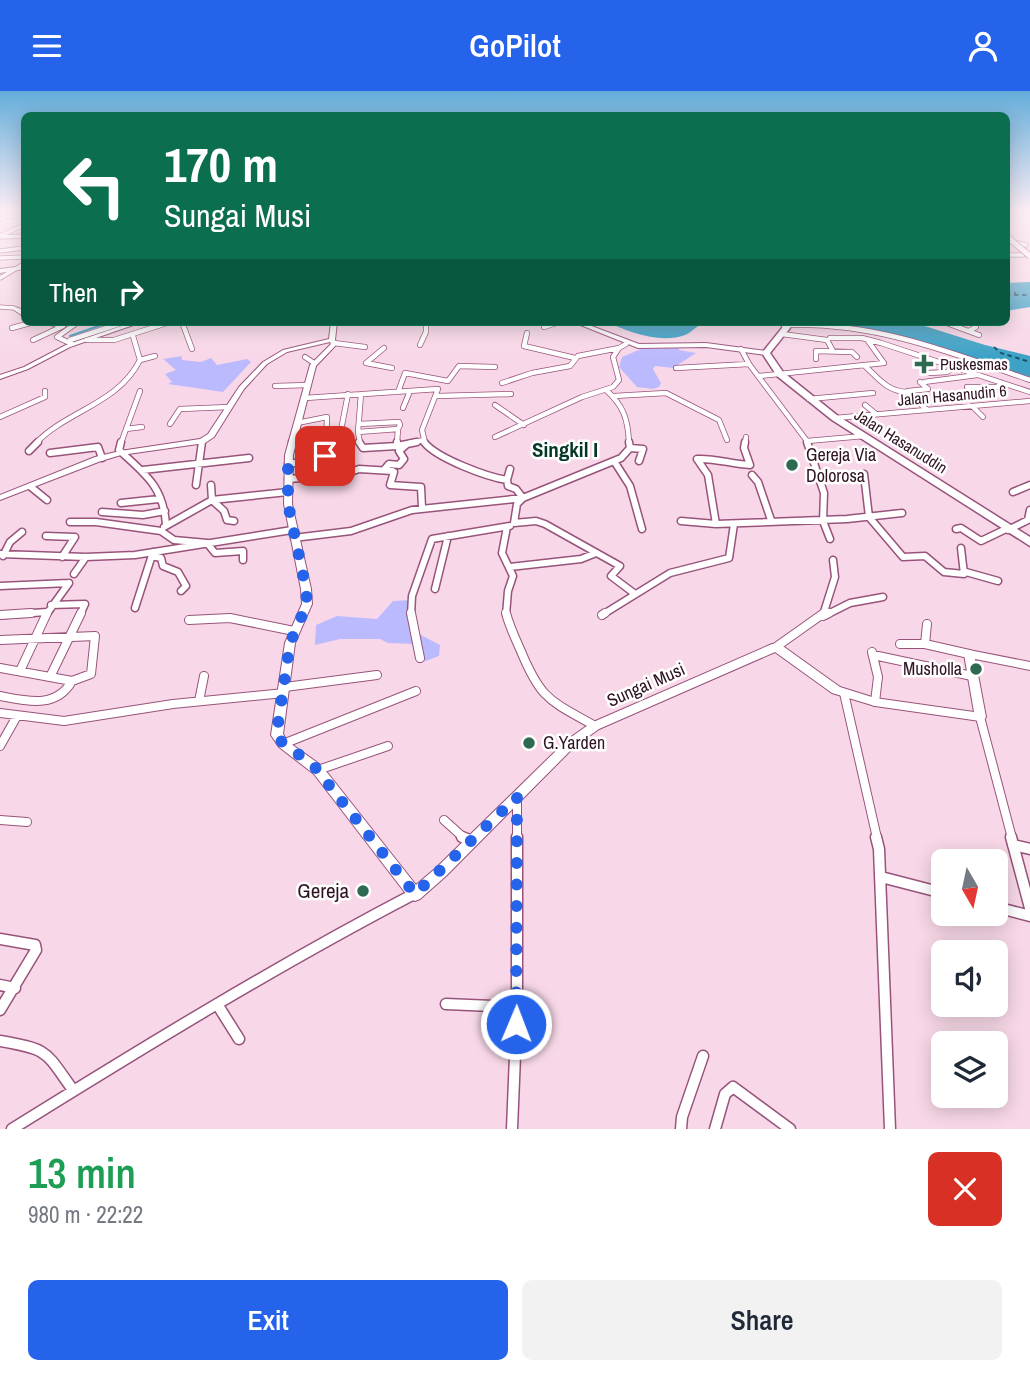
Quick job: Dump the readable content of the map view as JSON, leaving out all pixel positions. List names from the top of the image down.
{
  "streets": {
    "highway": ["Jalan Hasanuddin"],
    "street": ["Jalan Hasanudin 6", "Sungai Musi"]
  },
  "crossings": [
    ["Jalan Hasanudin 6", "Jalan Hasanuddin"]
  ],
  "districts": ["Singkil I"],
  "places": {
    "health": ["Puskesmas"],
    "other": [
      "Gereja Via Dolorosa",
      "Musholla",
      "G.Yarden",
      "Gereja"
    ]
  },
  "north": "bottom",
  "page": {
    "header": "GoPilot",
    "turn": ["170 m", "Sungai Musi"],
    "then": "Then",
    "heading": ["13 min", "980 m · 22:22"],
    "buttons": ["Exit", "Share"]
  }
}
